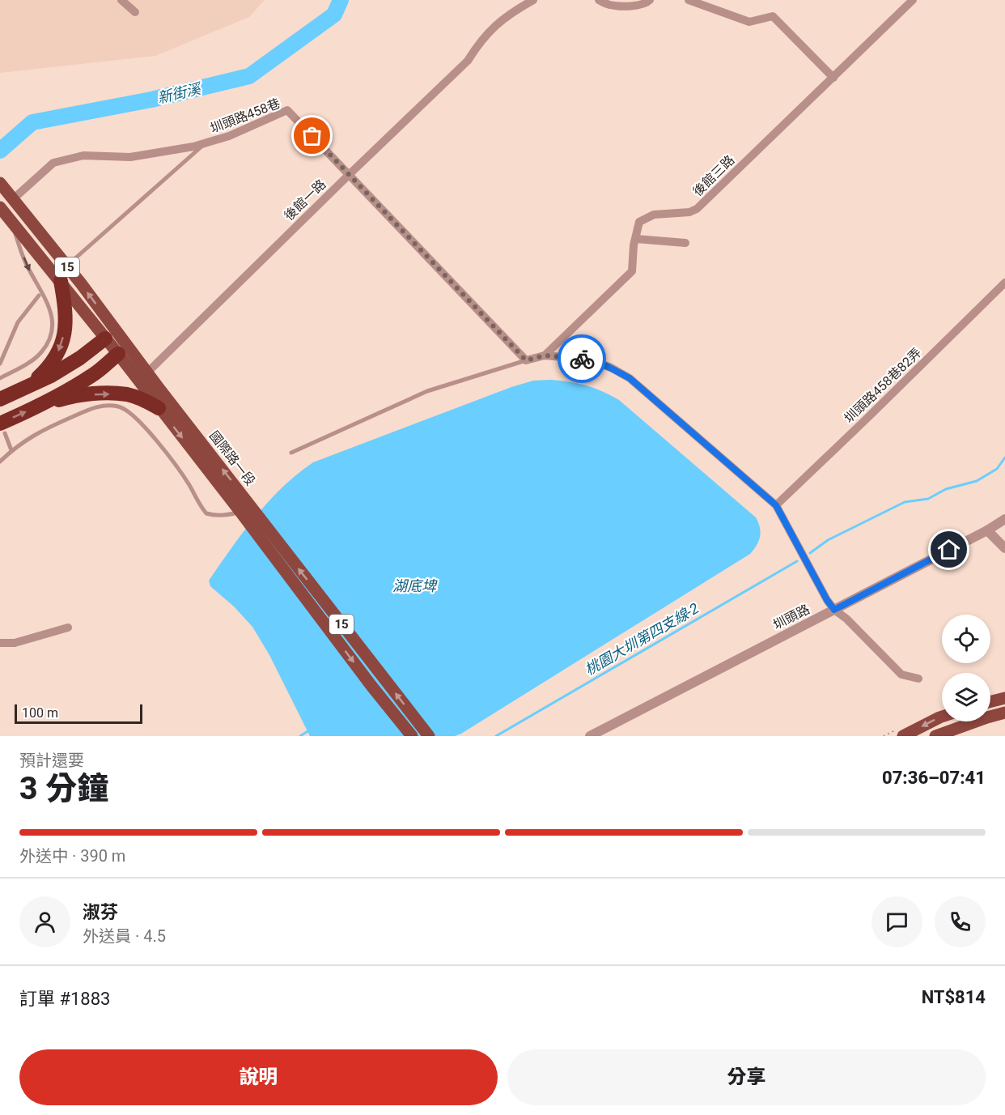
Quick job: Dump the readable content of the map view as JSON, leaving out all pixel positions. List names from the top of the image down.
{
  "streets": {
    "main road": ["15", "國際路一段"],
    "street": [
      "圳頭路458巷",
      "後館三路",
      "後館一路",
      "圳頭路458巷82弄",
      "圳頭路"
    ]
  },
  "crossings": [
    ["圳頭路458巷", "後館一路"],
    ["圳頭路458巷", "15"],
    ["圳頭路458巷", "國際路一段"],
    ["後館一路", "國際路一段"],
    ["15", "國際路一段"]
  ],
  "water": ["新街溪", "湖底埤", "桃園大圳第四支線-2"],
  "scale_bar": "100 m",
  "page": {
    "scale": "100 m",
    "heading": ["3 分鐘", "預計還要", "07:36–07:41"],
    "panel": [
      "淑芬",
      "外送員 · 4.5",
      "訂單 #1883",
      "NT$814"
    ],
    "bar": "外送中 · 390 m",
    "buttons": ["說明", "分享"]
  }
}
